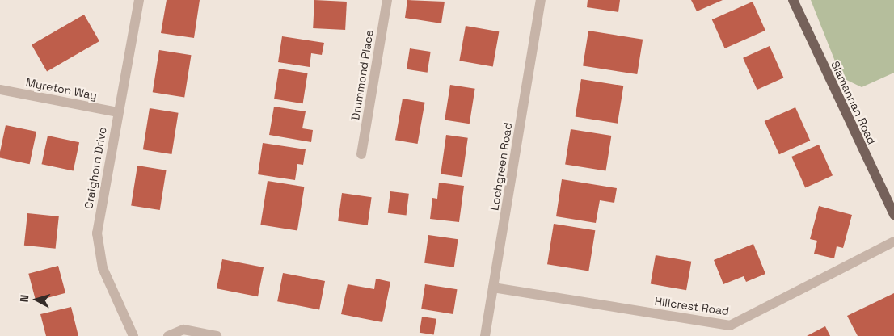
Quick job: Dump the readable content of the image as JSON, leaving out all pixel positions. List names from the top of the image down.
{
  "streets": {
    "main road": ["Slamannan Road"],
    "street": [
      "Drummond Place",
      "Myreton Way",
      "Lochgreen Road",
      "Craighorn Drive",
      "Hillcrest Road"
    ]
  },
  "crossings": [
    ["Myreton Way", "Craighorn Drive"],
    ["Lochgreen Road", "Hillcrest Road"]
  ],
  "north": "left"
}
